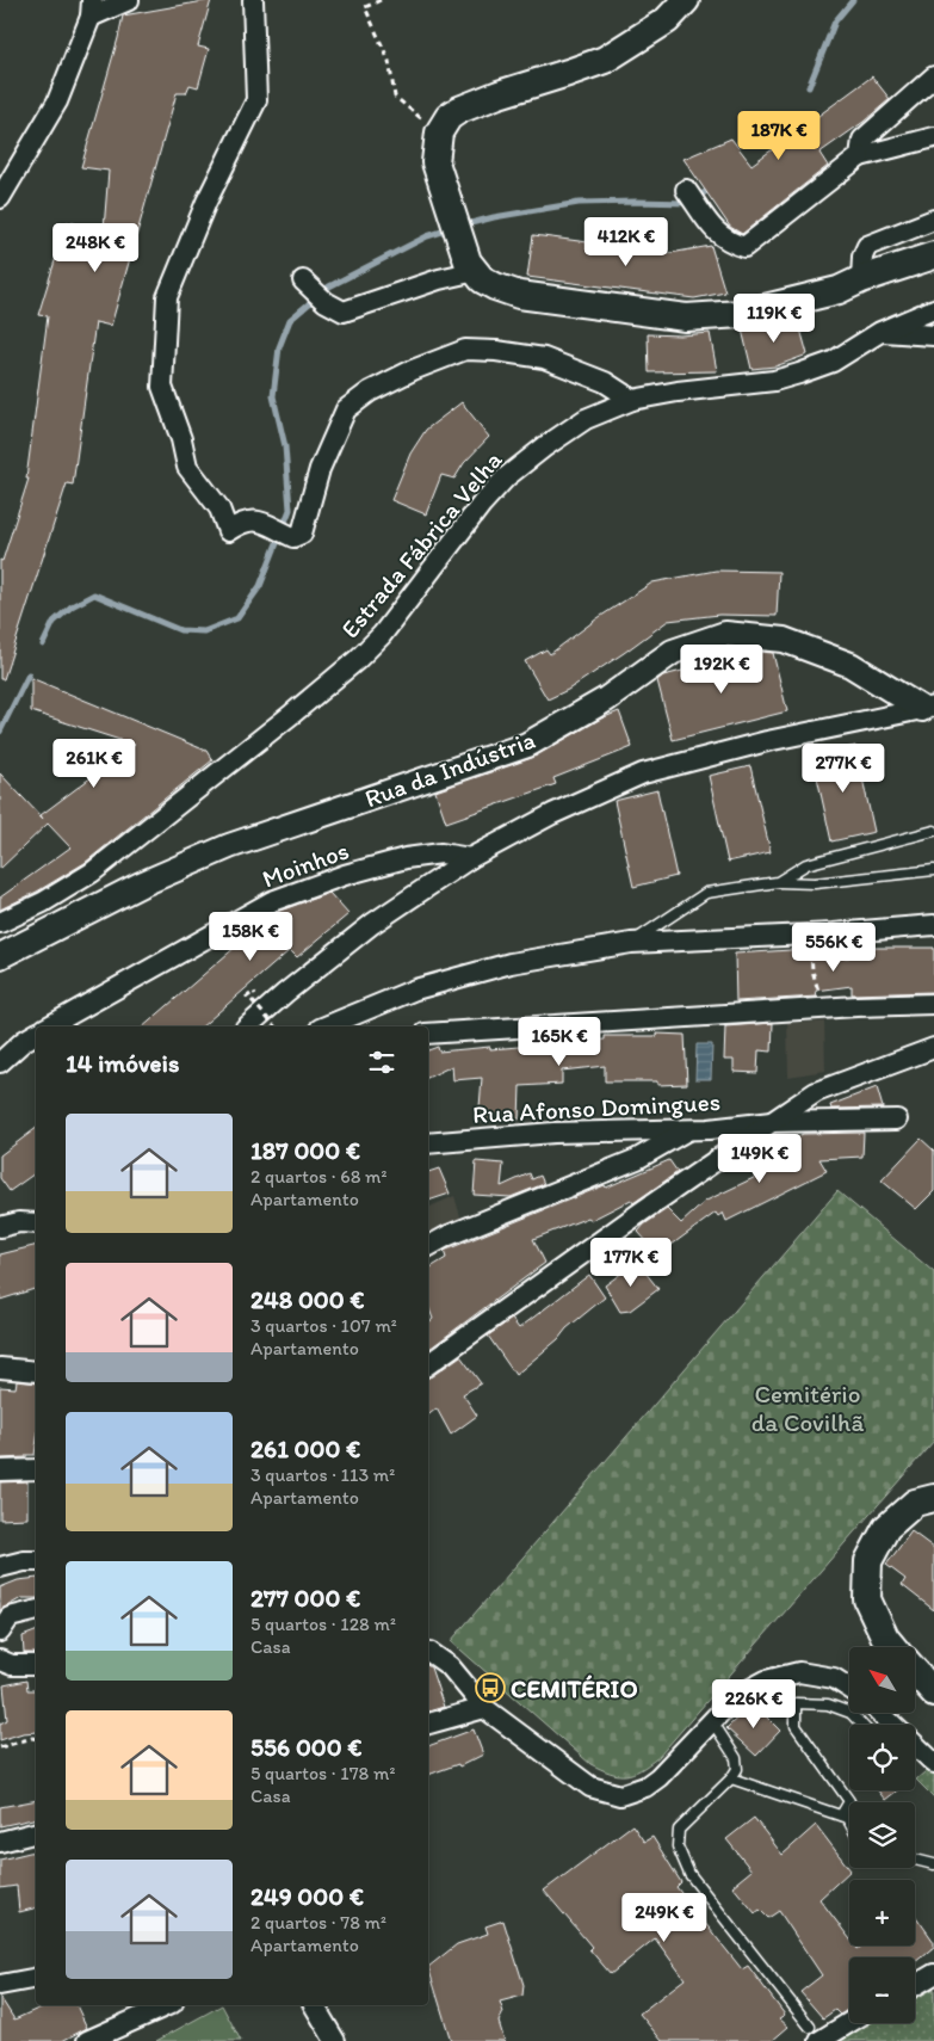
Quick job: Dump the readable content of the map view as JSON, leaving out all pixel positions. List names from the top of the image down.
{
  "streets": {
    "street": [
      "Estrada Fábrica Velha",
      "Rua da Indústria",
      "Moinhos",
      "Rua Afonso Domingues"
    ]
  },
  "parks": ["Cemitério da Covilhã"],
  "places": {
    "bus stop": ["CEMITÉRIO"]
  },
  "north": "top left",
  "page": {
    "price": [
      "187K €",
      "412K €",
      "248K €",
      "119K €",
      "192K €",
      "261K €",
      "277K €",
      "158K €",
      "556K €",
      "165K €",
      "149K €",
      "177K €",
      "226K €",
      "249K €"
    ],
    "heading": "14 imóveis",
    "list": [
      {
        "name": "187 000 €",
        "note": "2 quartos · 68 m² · Apartamento"
      },
      {
        "name": "248 000 €",
        "note": "3 quartos · 107 m² · Apartamento"
      },
      {
        "name": "261 000 €",
        "note": "3 quartos · 113 m² · Apartamento"
      },
      {
        "name": "277 000 €",
        "note": "5 quartos · 128 m² · Casa"
      },
      {
        "name": "556 000 €",
        "note": "5 quartos · 178 m² · Casa"
      },
      {
        "name": "249 000 €",
        "note": "2 quartos · 78 m² · Apartamento"
      }
    ],
    "map_buttons": ["+", "−"]
  }
}
